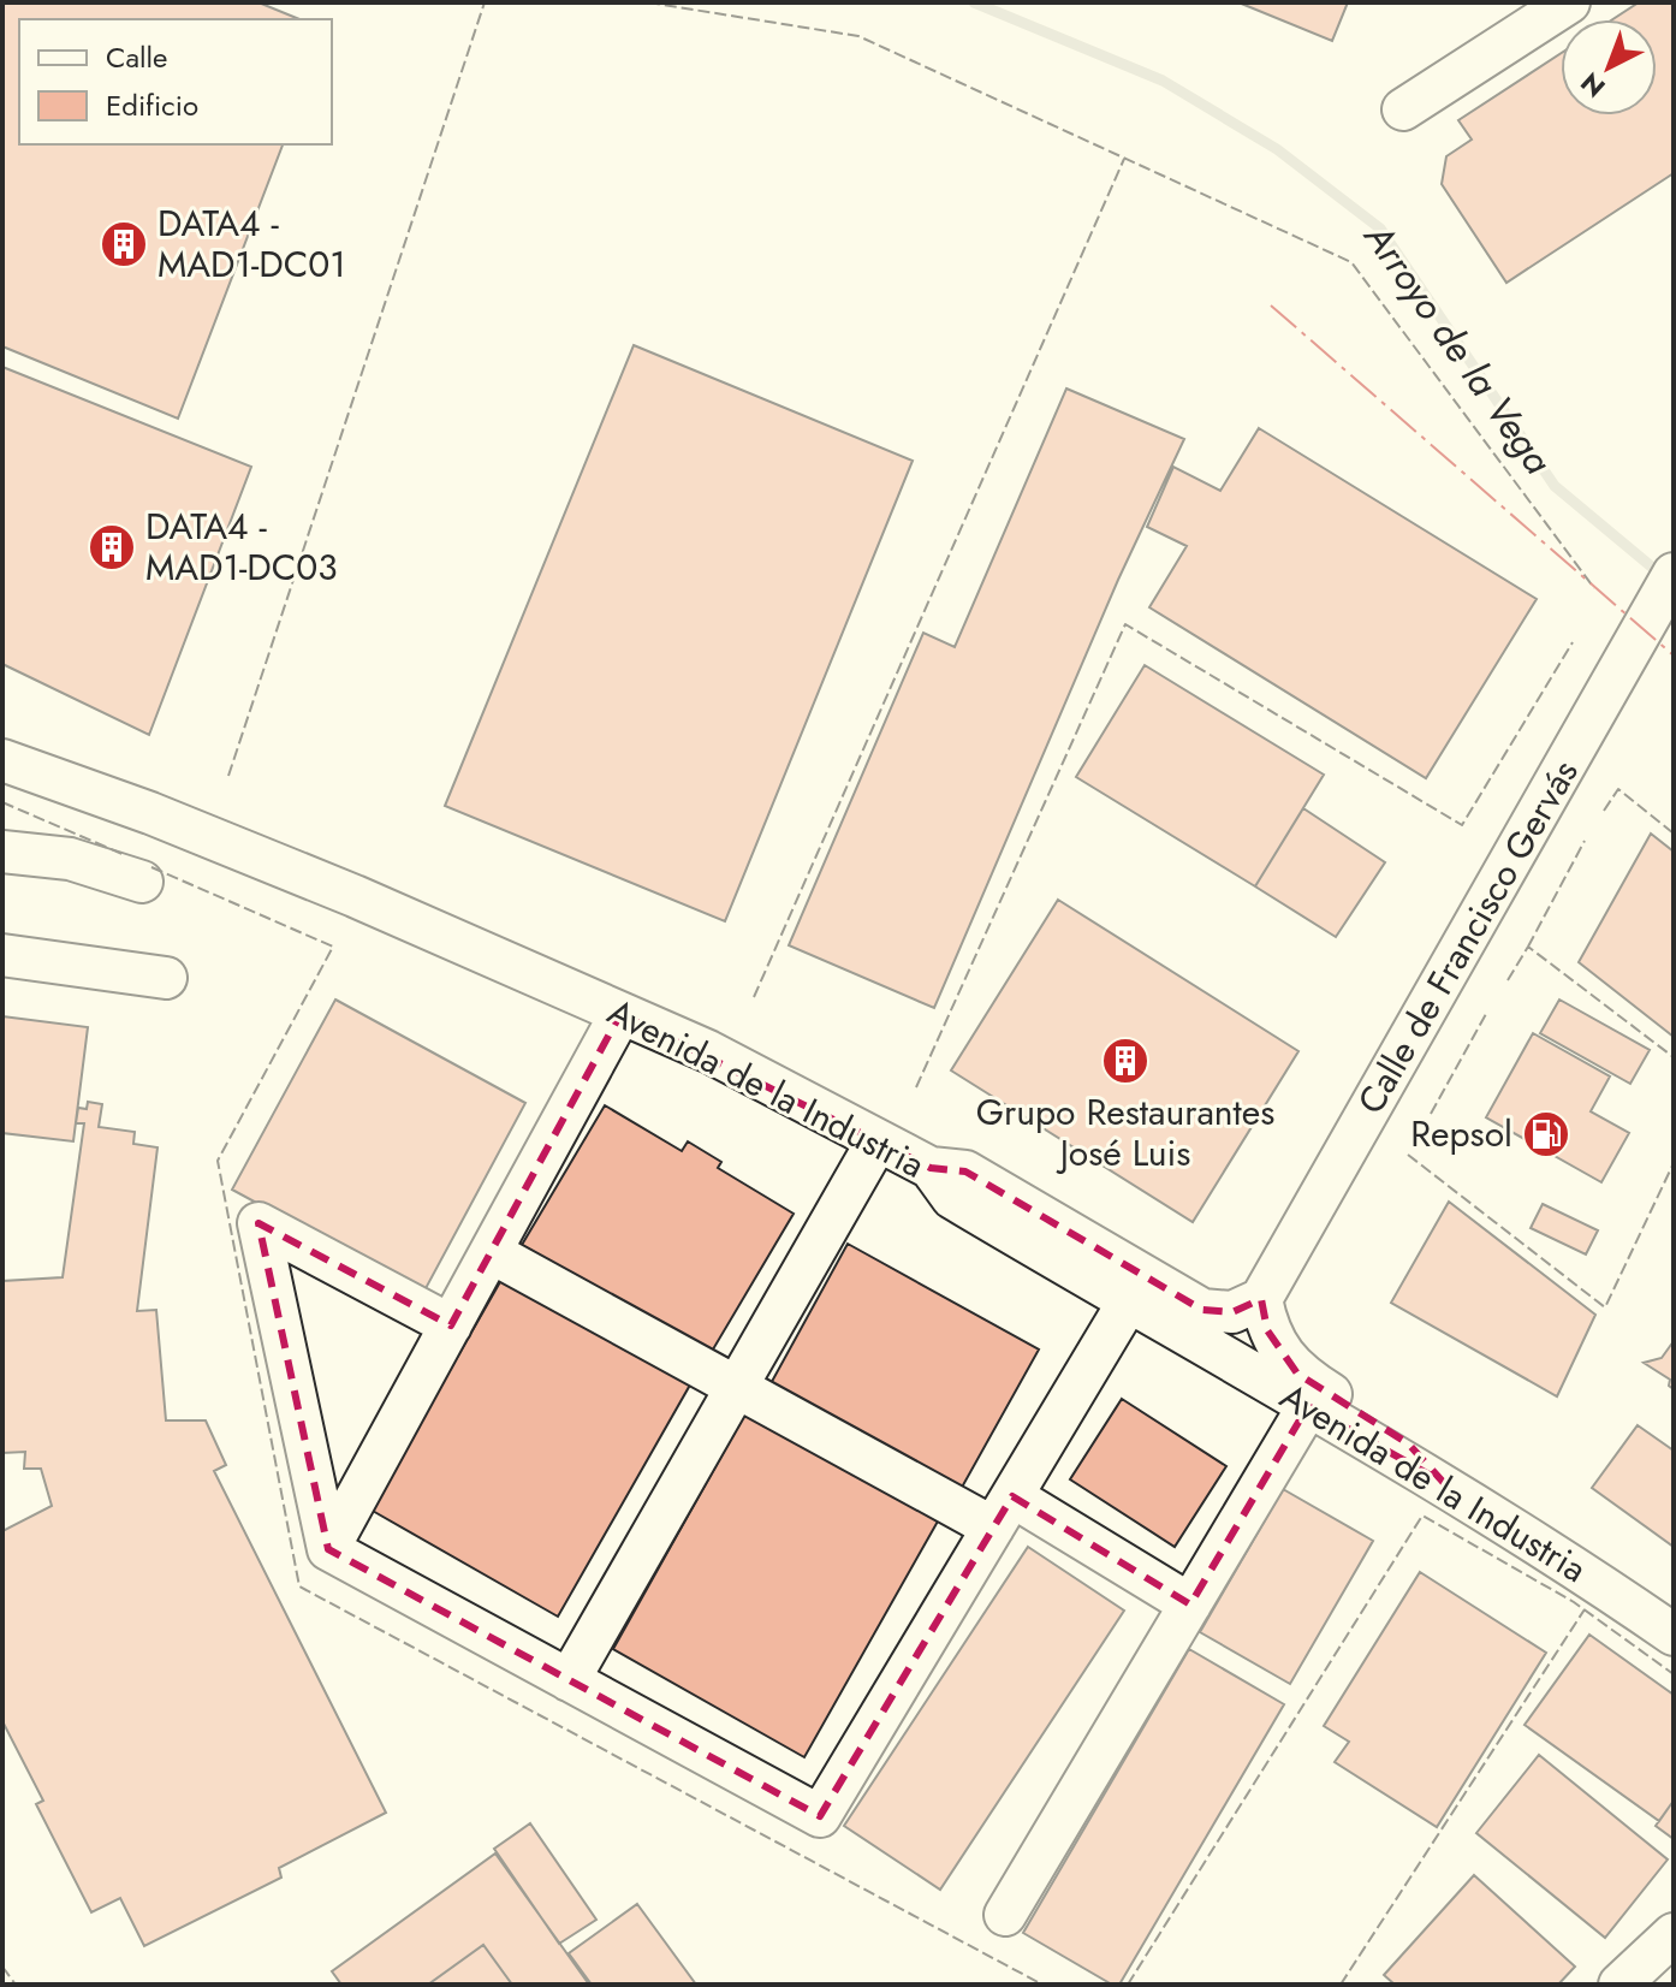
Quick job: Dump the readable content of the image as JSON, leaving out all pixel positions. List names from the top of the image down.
{
  "streets": {
    "street": ["Calle de Francisco Gervás", "Avenida de la Industria"]
  },
  "water": ["Arroyo de la Vega"],
  "places": {
    "building": ["DATA4 - MAD1-DC01", "DATA4 - MAD1-DC03", "Grupo Restaurantes José Luis"],
    "fuel station": ["Repsol"]
  },
  "legend": ["Calle", "Edificio"],
  "north": "bottom left"
}
